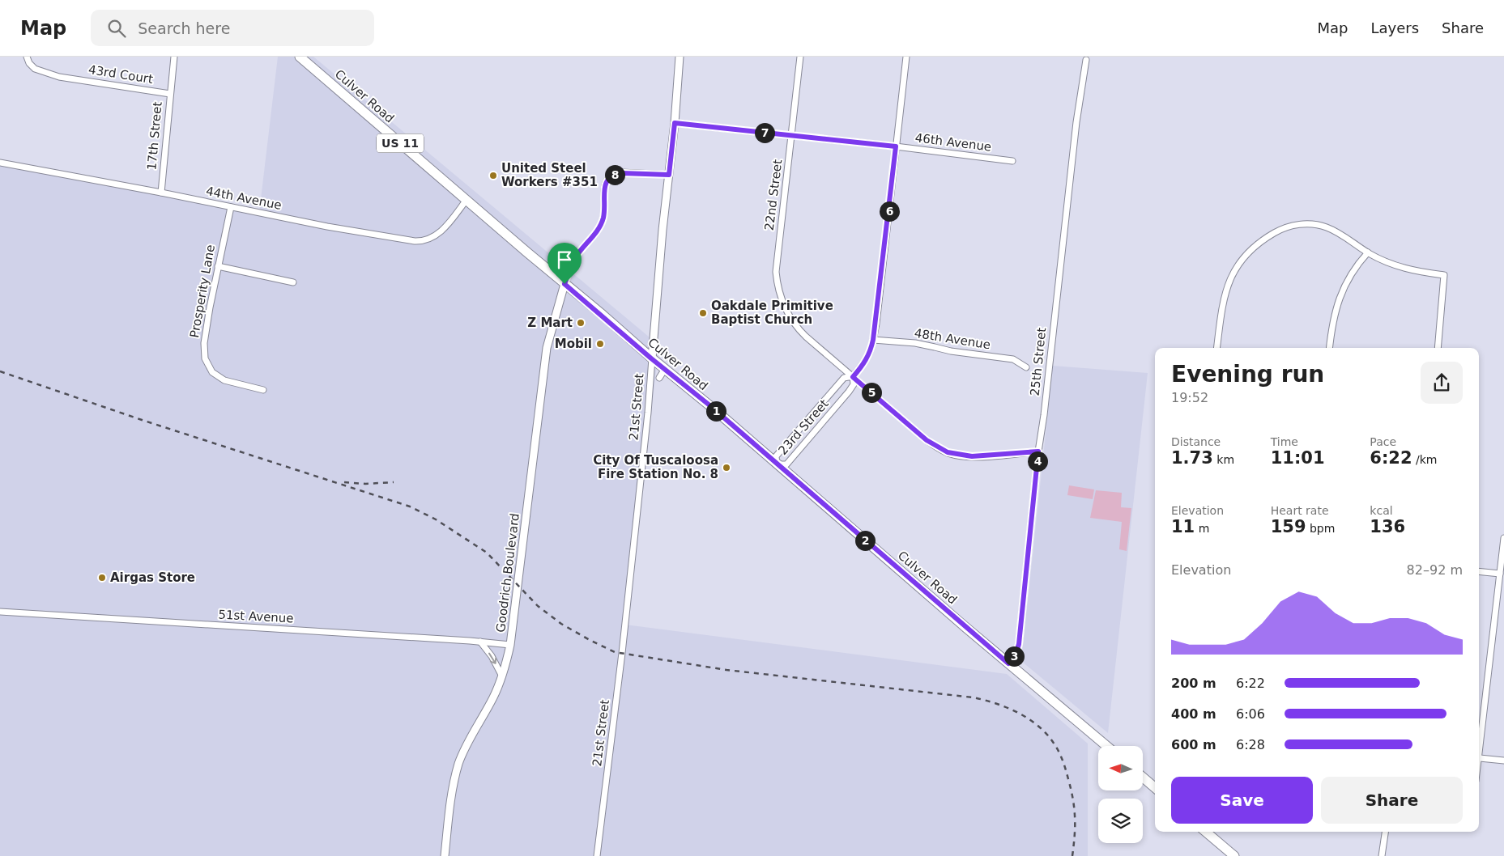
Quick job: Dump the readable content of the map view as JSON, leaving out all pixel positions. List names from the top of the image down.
{
  "streets": {
    "main road": ["Culver Road", "US 11"],
    "street": [
      "43rd Court",
      "17th Street",
      "46th Avenue",
      "22nd Street",
      "44th Avenue",
      "Prosperity Lane",
      "48th Avenue",
      "25th Street",
      "21st Street",
      "23rd Street",
      "Goodrich Boulevard",
      "51st Avenue"
    ]
  },
  "crossings": [
    ["43rd Court", "17th Street"],
    ["Culver Road", "44th Avenue"],
    ["Culver Road", "25th Street"],
    ["Culver Road", "21st Street"],
    ["Culver Road", "23rd Street"],
    ["Culver Road", "Goodrich Boulevard"],
    ["17th Street", "44th Avenue"],
    ["46th Avenue", "22nd Street"],
    ["46th Avenue", "21st Street"],
    ["46th Avenue", "23rd Street"],
    ["22nd Street", "25th Street"],
    ["22nd Street", "23rd Street"],
    ["44th Avenue", "Prosperity Lane"],
    ["48th Avenue", "23rd Street"],
    ["Goodrich Boulevard", "51st Avenue"]
  ],
  "places": [
    "United Steel Workers #351",
    "Oakdale Primitive Baptist Church",
    "Z Mart",
    "Mobil",
    "City Of Tuscaloosa Fire Station No. 8",
    "Airgas Store"
  ],
  "north": "left",
  "page": {
    "header": "Map",
    "search": "Search here",
    "nav": ["Map", "Layers", "Share"],
    "pins": [
      "7",
      "8",
      "6",
      "5",
      "1",
      "4",
      "2",
      "3"
    ],
    "heading": ["Evening run", "19:52"],
    "stats": [
      ["Distance", "1.73 km"],
      ["Time", "11:01"],
      ["Pace", "6:22 /km"],
      ["Elevation", "11 m"],
      ["Heart rate", "159 bpm"],
      ["kcal", "136"]
    ],
    "chart": ["Elevation", "82–92 m"],
    "list": [
      {
        "name": "200 m",
        "note": "6:22"
      },
      {
        "name": "400 m",
        "note": "6:06"
      },
      {
        "name": "600 m",
        "note": "6:28"
      }
    ],
    "buttons": ["Save", "Share"]
  }
}
